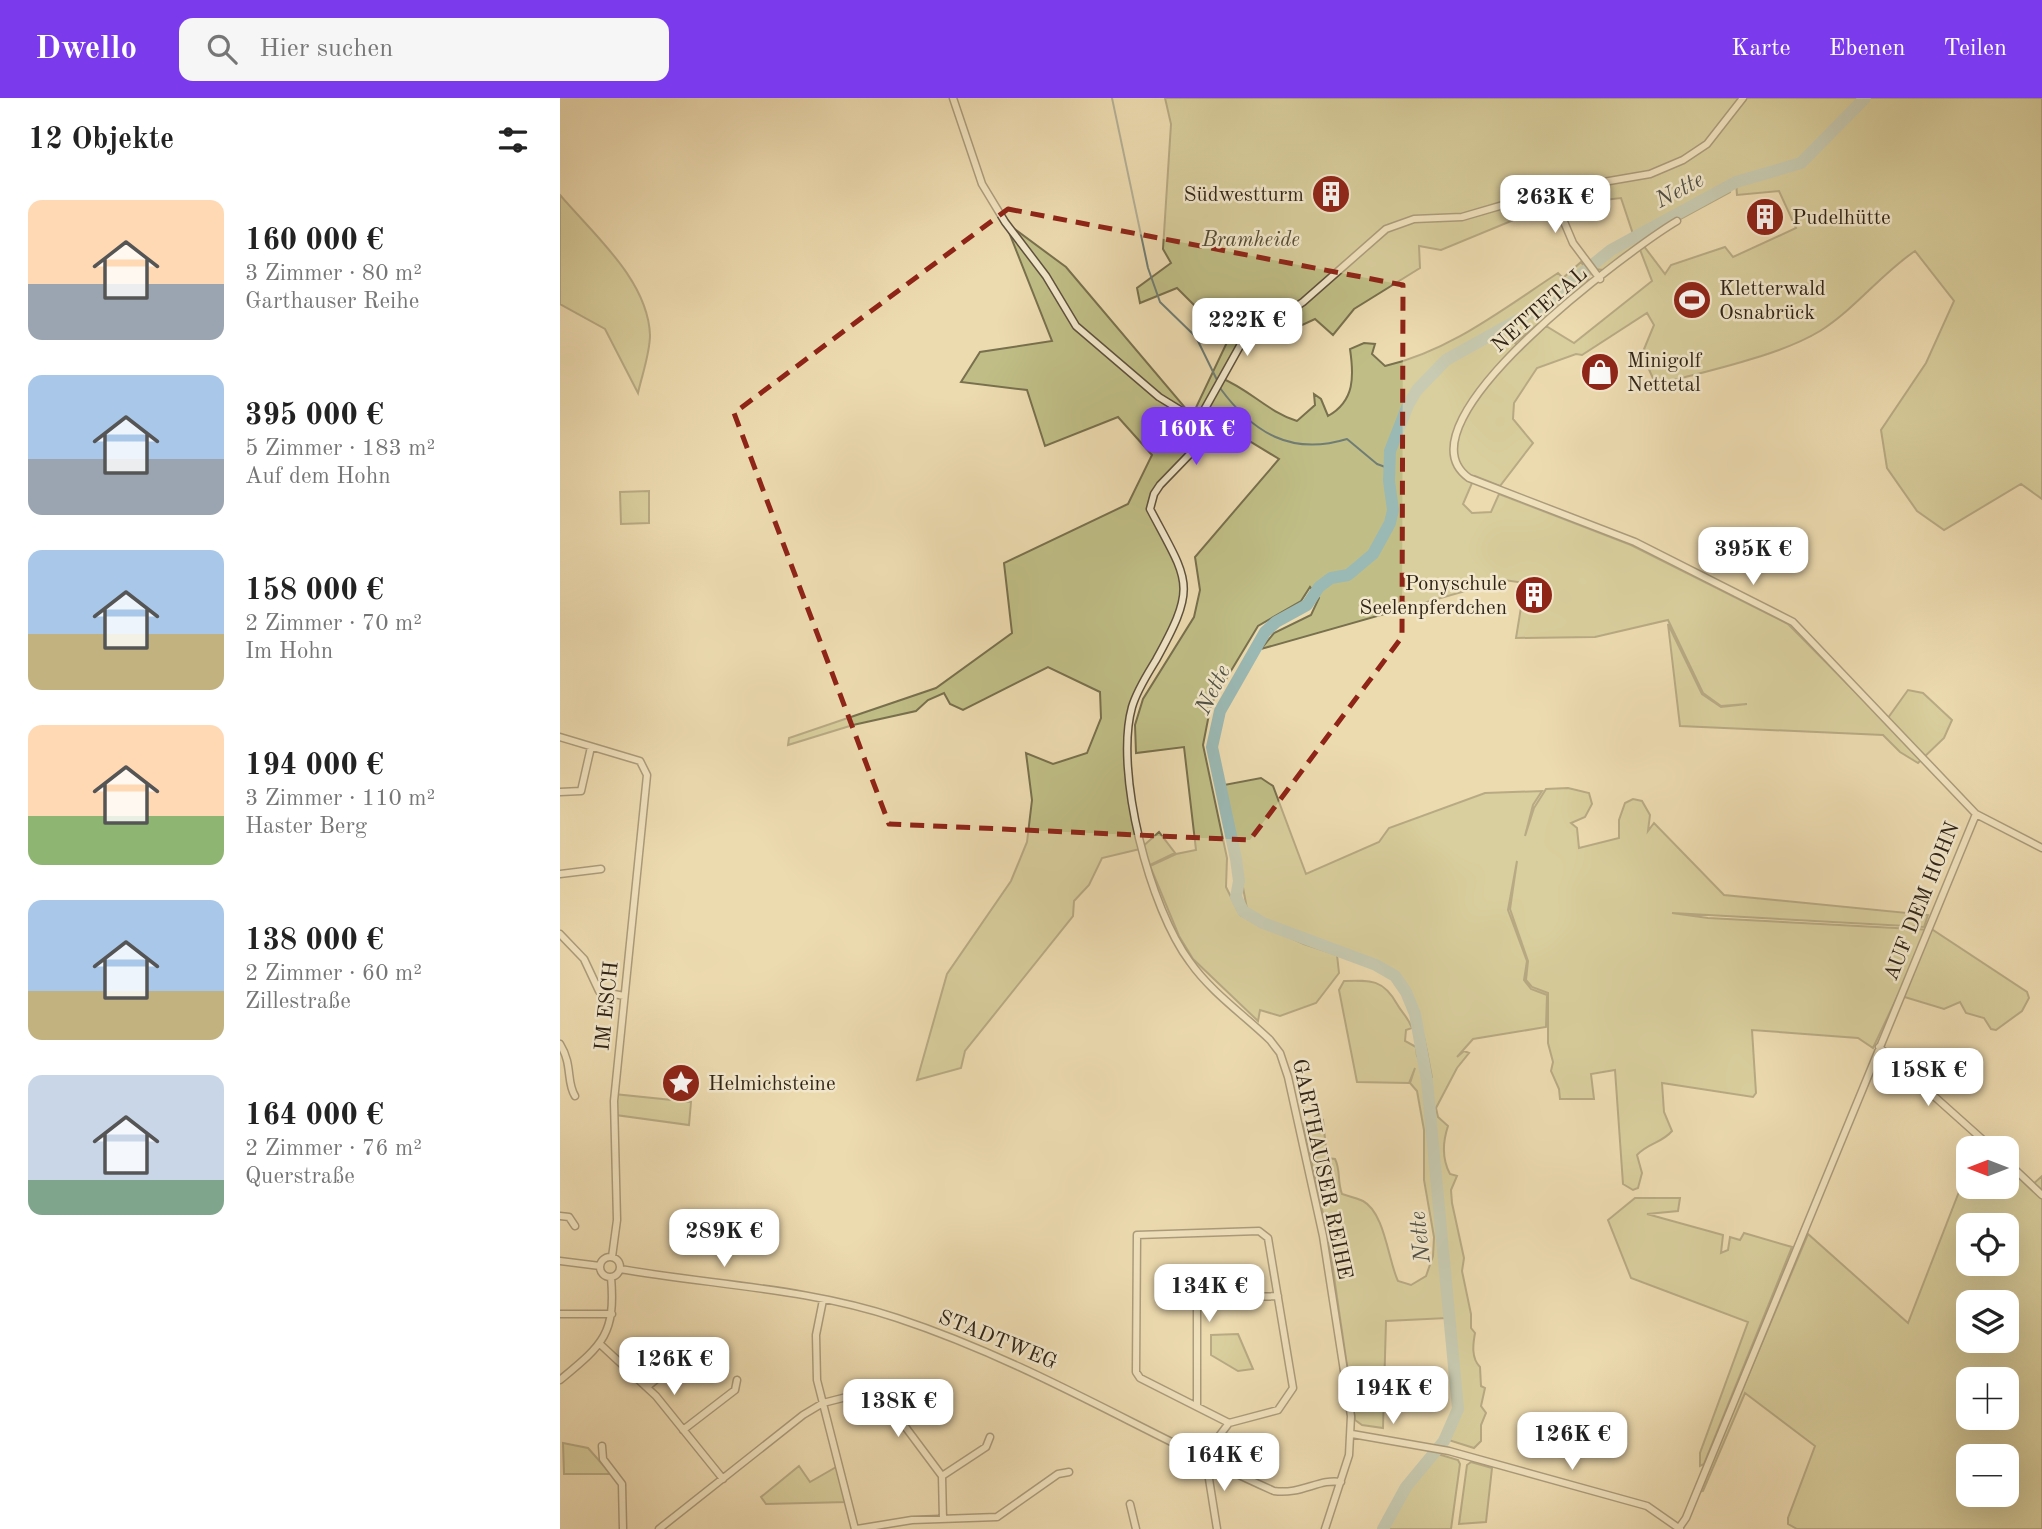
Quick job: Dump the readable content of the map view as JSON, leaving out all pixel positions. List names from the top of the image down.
{
  "streets": {
    "street": [
      "NETTETAL",
      "AUF DEM HOHN",
      "IM ESCH",
      "GARTHAUSER REIHE",
      "STADTWEG"
    ]
  },
  "crossings": [
    ["NETTETAL", "AUF DEM HOHN"],
    ["IM ESCH", "STADTWEG"]
  ],
  "water": ["Nette"],
  "parks": ["Bramheide"],
  "places": {
    "building": ["Südwestturm", "Pudelhütte", "Ponyschule Seelenpferdchen"],
    "sports": ["Kletterwald Osnabrück"],
    "shop": ["Minigolf Nettetal"],
    "place": ["Helmichsteine"]
  },
  "north": "left",
  "page": {
    "header": "Dwello",
    "search": "Hier suchen",
    "nav": ["Karte", "Ebenen", "Teilen"],
    "heading": "12 Objekte",
    "price": [
      "263K €",
      "222K €",
      "160K €",
      "395K €",
      "158K €",
      "289K €",
      "134K €",
      "126K €",
      "194K €",
      "138K €",
      "126K €",
      "164K €"
    ],
    "list": [
      {
        "name": "160 000 €",
        "note": "3 Zimmer · 80 m² · Garthauser Reihe"
      },
      {
        "name": "395 000 €",
        "note": "5 Zimmer · 183 m² · Auf dem Hohn"
      },
      {
        "name": "158 000 €",
        "note": "2 Zimmer · 70 m² · Im Hohn"
      },
      {
        "name": "194 000 €",
        "note": "3 Zimmer · 110 m² · Haster Berg"
      },
      {
        "name": "138 000 €",
        "note": "2 Zimmer · 60 m² · Zillestraße"
      },
      {
        "name": "164 000 €",
        "note": "2 Zimmer · 76 m² · Querstraße"
      }
    ],
    "map_buttons": ["+", "−"]
  }
}
